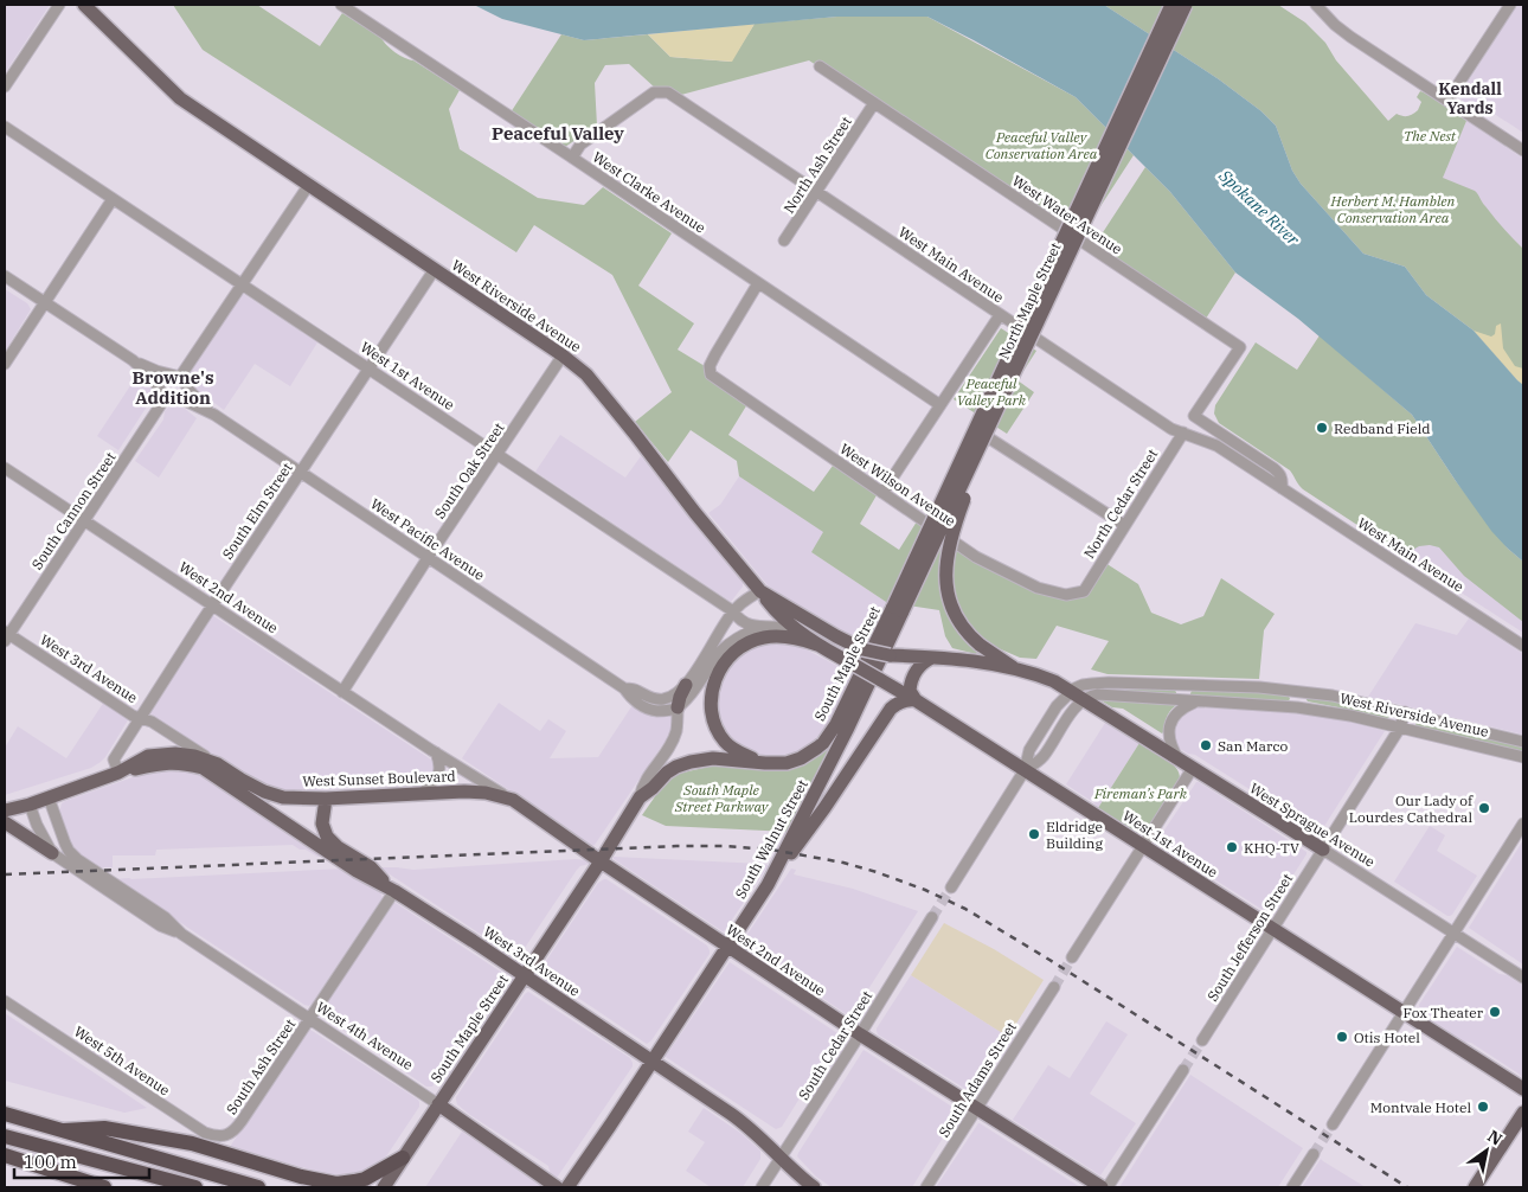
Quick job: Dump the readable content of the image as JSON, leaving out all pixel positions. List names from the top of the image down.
{
  "streets": {
    "main road": [
      "North Maple Street",
      "West Riverside Avenue",
      "West 1st Avenue",
      "West 2nd Avenue",
      "South Maple Street",
      "West 3rd Avenue",
      "West Sunset Boulevard",
      "West Sprague Avenue",
      "South Walnut Street",
      "West 4th Avenue"
    ],
    "street": [
      "North Ash Street",
      "West Clarke Avenue",
      "West Water Avenue",
      "West Main Avenue",
      "South Oak Street",
      "West Wilson Avenue",
      "North Cedar Street",
      "South Cannon Street",
      "South Elm Street",
      "West Pacific Avenue",
      "South Jefferson Street",
      "South Cedar Street",
      "West 5th Avenue",
      "South Ash Street",
      "South Adams Street"
    ]
  },
  "crossings": [
    ["North Ash Street", "West Water Avenue"],
    ["North Ash Street", "West Main Avenue"],
    ["West Clarke Avenue", "West Main Avenue"],
    ["West Clarke Avenue", "North Maple Street"],
    ["West Clarke Avenue", "West Wilson Avenue"],
    ["West Water Avenue", "West Main Avenue"],
    ["West Main Avenue", "North Maple Street"],
    ["West Main Avenue", "North Cedar Street"],
    ["North Maple Street", "West Wilson Avenue"],
    ["North Maple Street", "South Maple Street"],
    ["North Maple Street", "South Walnut Street"],
    ["West Riverside Avenue", "West 1st Avenue"],
    ["West Riverside Avenue", "South Oak Street"],
    ["West Riverside Avenue", "South Elm Street"],
    ["West Riverside Avenue", "South Maple Street"],
    ["West Riverside Avenue", "West Sprague Avenue"],
    ["West Riverside Avenue", "South Jefferson Street"],
    ["West 1st Avenue", "South Oak Street"],
    ["West 1st Avenue", "South Elm Street"],
    ["West 1st Avenue", "South Maple Street"],
    ["West 1st Avenue", "South Jefferson Street"],
    ["South Oak Street", "West Pacific Avenue"],
    ["South Oak Street", "West 2nd Avenue"],
    ["West Wilson Avenue", "North Cedar Street"],
    ["South Cannon Street", "West Pacific Avenue"],
    ["South Cannon Street", "West 2nd Avenue"],
    ["South Cannon Street", "West 3rd Avenue"],
    ["South Elm Street", "West Pacific Avenue"],
    ["South Elm Street", "West 2nd Avenue"],
    ["South Elm Street", "West 3rd Avenue"],
    ["South Elm Street", "West Sunset Boulevard"],
    ["West Pacific Avenue", "South Maple Street"],
    ["West 2nd Avenue", "South Maple Street"],
    ["West 2nd Avenue", "West Sunset Boulevard"],
    ["West 2nd Avenue", "South Walnut Street"],
    ["West 2nd Avenue", "South Cedar Street"],
    ["West 2nd Avenue", "South Adams Street"],
    ["South Maple Street", "West 3rd Avenue"],
    ["South Maple Street", "South Walnut Street"],
    ["South Maple Street", "West 4th Avenue"],
    ["West 3rd Avenue", "West Sunset Boulevard"],
    ["West 3rd Avenue", "South Walnut Street"],
    ["West 3rd Avenue", "South Cedar Street"],
    ["West 3rd Avenue", "South Ash Street"],
    ["West Sunset Boulevard", "West 4th Avenue"],
    ["West Sprague Avenue", "South Jefferson Street"],
    ["West 4th Avenue", "South Ash Street"],
    ["West 5th Avenue", "South Ash Street"]
  ],
  "districts": ["Kendall Yards", "Peaceful Valley", "Browne's Addition"],
  "water": ["Spokane River"],
  "parks": [
    "The Nest",
    "Peaceful Valley Conservation Area",
    "Herbert M. Hamblen Conservation Area",
    "Peaceful Valley Park",
    "South Maple Street Parkway",
    "Fireman’s Park"
  ],
  "places": [
    "Redband Field",
    "San Marco",
    "Our Lady of Lourdes Cathedral",
    "Eldridge Building",
    "KHQ-TV",
    "Fox Theater",
    "Otis Hotel",
    "Montvale Hotel"
  ],
  "scale_bar": "100 m",
  "north": "top right"
}
